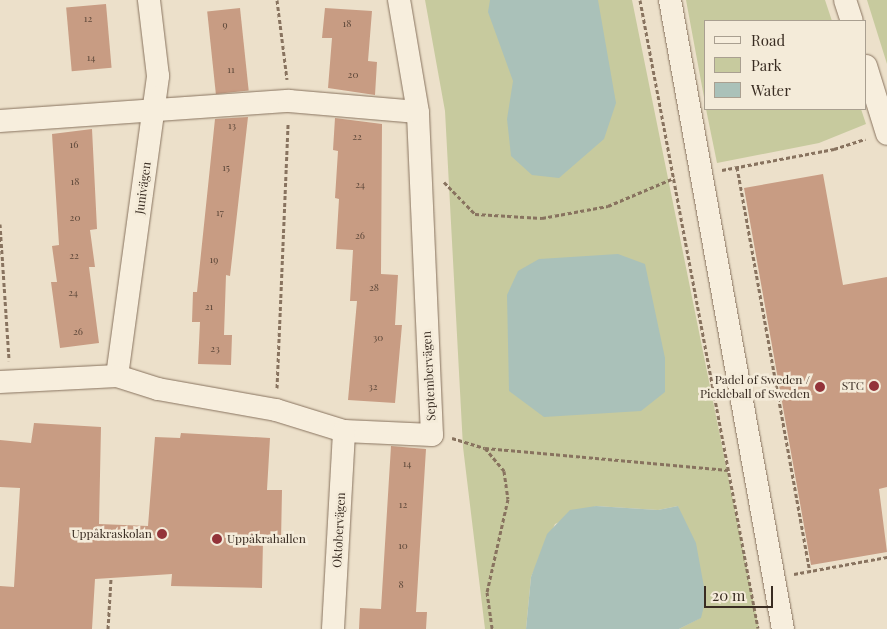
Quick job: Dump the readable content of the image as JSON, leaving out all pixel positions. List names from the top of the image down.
{
  "streets": {
    "street": ["Junivägen", "Septembervägen", "Oktobervägen"]
  },
  "crossings": [
    ["Junivägen", "Septembervägen"],
    ["Septembervägen", "Oktobervägen"]
  ],
  "places": [
    "STC",
    "Padel of Sweden / Pickleball of Sweden",
    "Uppåkraskolan",
    "Uppåkrahallen"
  ],
  "house_numbers": [
    "12",
    "18",
    "9",
    "14",
    "11",
    "20",
    "13",
    "22",
    "16",
    "15",
    "18",
    "24",
    "17",
    "20",
    "26",
    "22",
    "19",
    "28",
    "24",
    "21",
    "26",
    "30",
    "23",
    "32",
    "14",
    "12",
    "10",
    "8"
  ],
  "legend": ["Road", "Park", "Water"],
  "scale_bar": "20 m"
}
